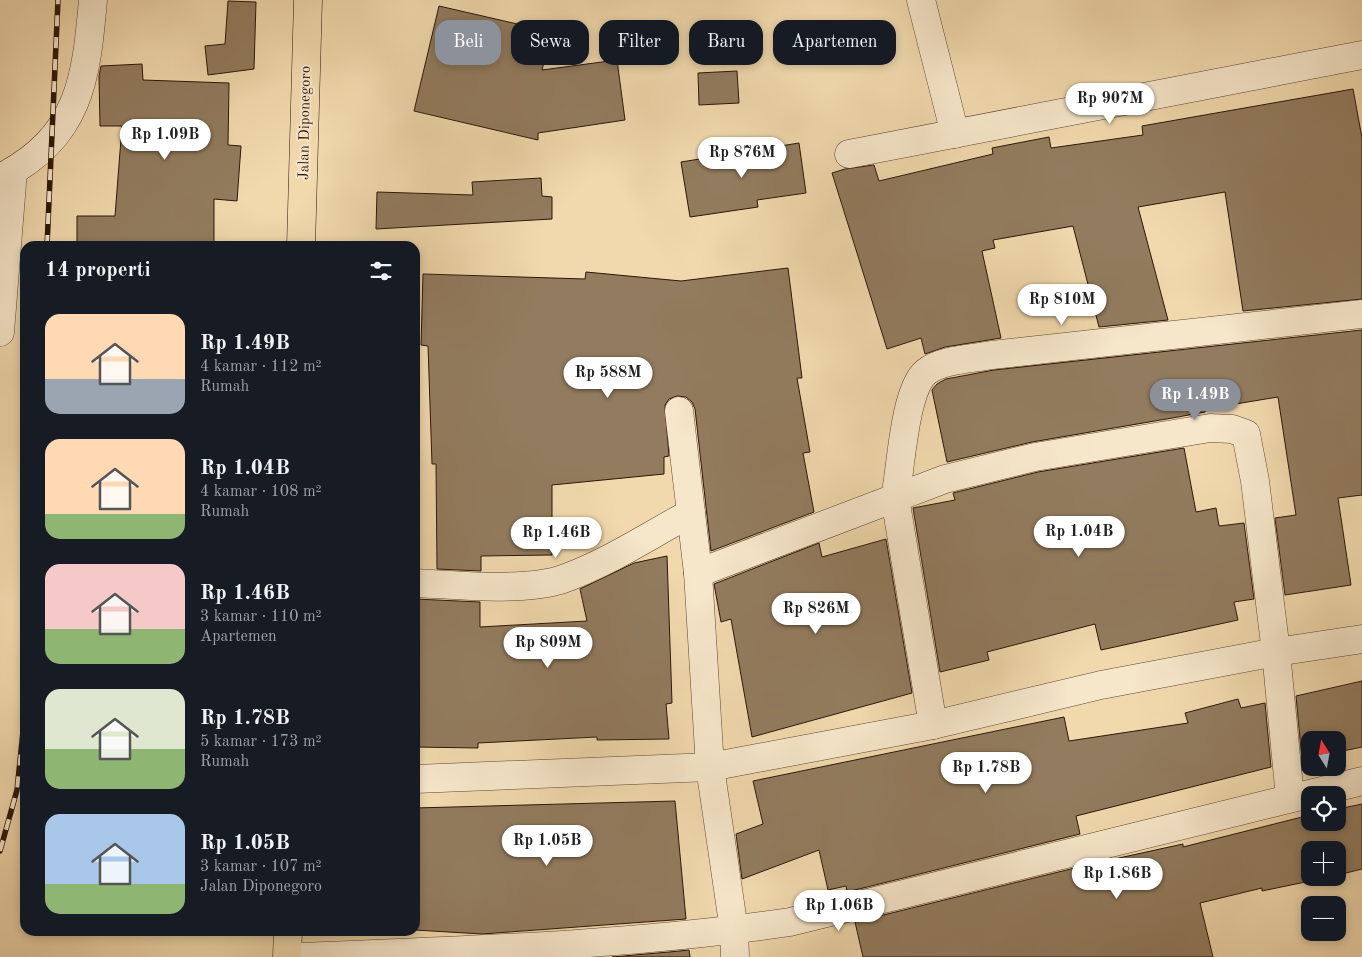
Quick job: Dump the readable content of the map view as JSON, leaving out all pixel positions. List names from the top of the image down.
{
  "streets": {
    "main road": ["Jalan Diponegoro"]
  },
  "north": "top",
  "page": {
    "chip": [
      "Beli",
      "Sewa",
      "Filter",
      "Baru",
      "Apartemen"
    ],
    "price": [
      "Rp 907M",
      "Rp 1.09B",
      "Rp 876M",
      "Rp 810M",
      "Rp 588M",
      "Rp 1.49B",
      "Rp 1.04B",
      "Rp 1.46B",
      "Rp 826M",
      "Rp 809M",
      "Rp 1.78B",
      "Rp 1.05B",
      "Rp 1.86B",
      "Rp 1.06B"
    ],
    "heading": "14 properti",
    "list": [
      {
        "name": "Rp 1.49B",
        "note": "4 kamar · 112 m² · Rumah"
      },
      {
        "name": "Rp 1.04B",
        "note": "4 kamar · 108 m² · Rumah"
      },
      {
        "name": "Rp 1.46B",
        "note": "3 kamar · 110 m² · Apartemen"
      },
      {
        "name": "Rp 1.78B",
        "note": "5 kamar · 173 m² · Rumah"
      },
      {
        "name": "Rp 1.05B",
        "note": "3 kamar · 107 m² · Jalan Diponegoro"
      }
    ],
    "map_buttons": ["+", "−"]
  }
}
